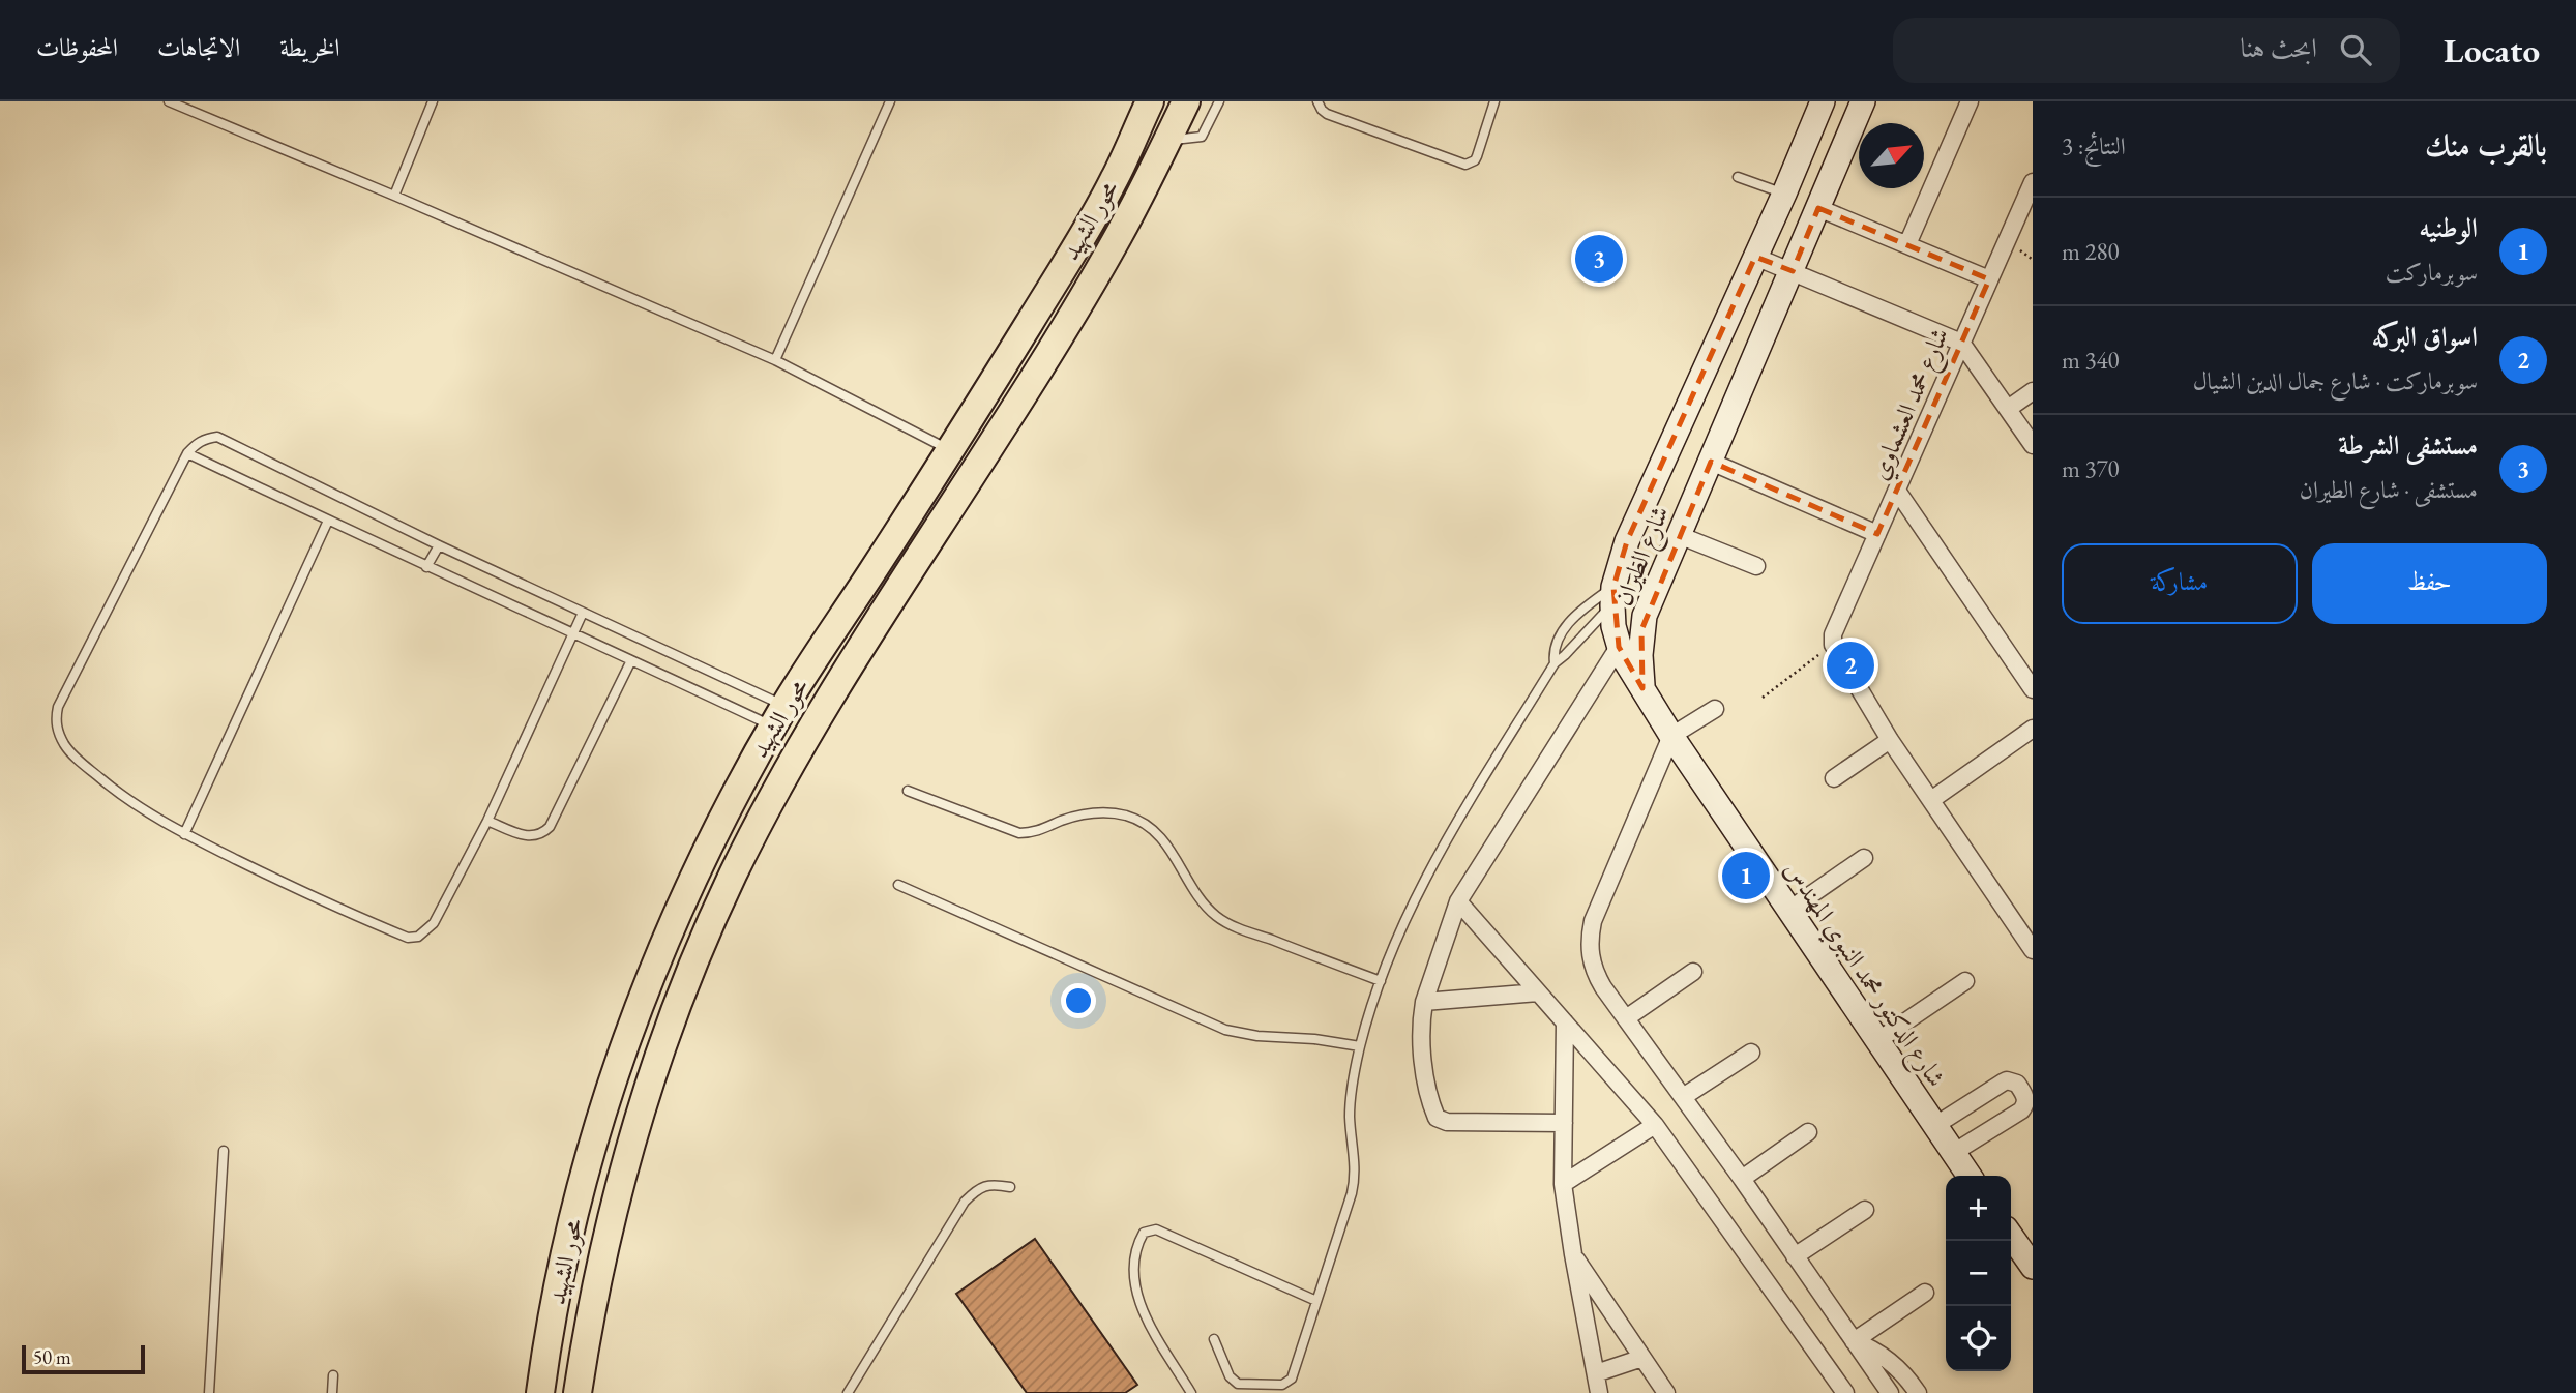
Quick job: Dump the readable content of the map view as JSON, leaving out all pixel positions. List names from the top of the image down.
{
  "streets": {
    "main road": ["محور الشهيد", "شارع الطيران", "شارع الدكتور محمد النبوي المهندس"],
    "street": ["شارع محمد العشماوي"]
  },
  "crossings": [
    ["شارع الطيران", "شارع الدكتور محمد النبوي المهندس"]
  ],
  "scale_bar": "50 m",
  "north": "top right",
  "page": {
    "header": "Locato",
    "search": "ابحث هنا",
    "nav": ["الخريطة", "الاتجاهات", "المحفوظات"],
    "heading": ["بالقرب منك", "النتائج: 3"],
    "list": [
      {
        "mark": "1",
        "name": "الوطنيه",
        "note": "سوبرماركت",
        "value": "280 m"
      },
      {
        "mark": "2",
        "name": "اسواق البركه",
        "note": "سوبرماركت · شارع جمال الدين الشيال",
        "value": "340 m"
      },
      {
        "mark": "3",
        "name": "مستشفى الشرطة",
        "note": "مستشفى · شارع الطيران",
        "value": "370 m"
      }
    ],
    "pins": ["3", "2", "1"],
    "buttons": ["حفظ", "مشاركة"],
    "map_buttons": ["+", "−"],
    "scale": "50 m"
  }
}
